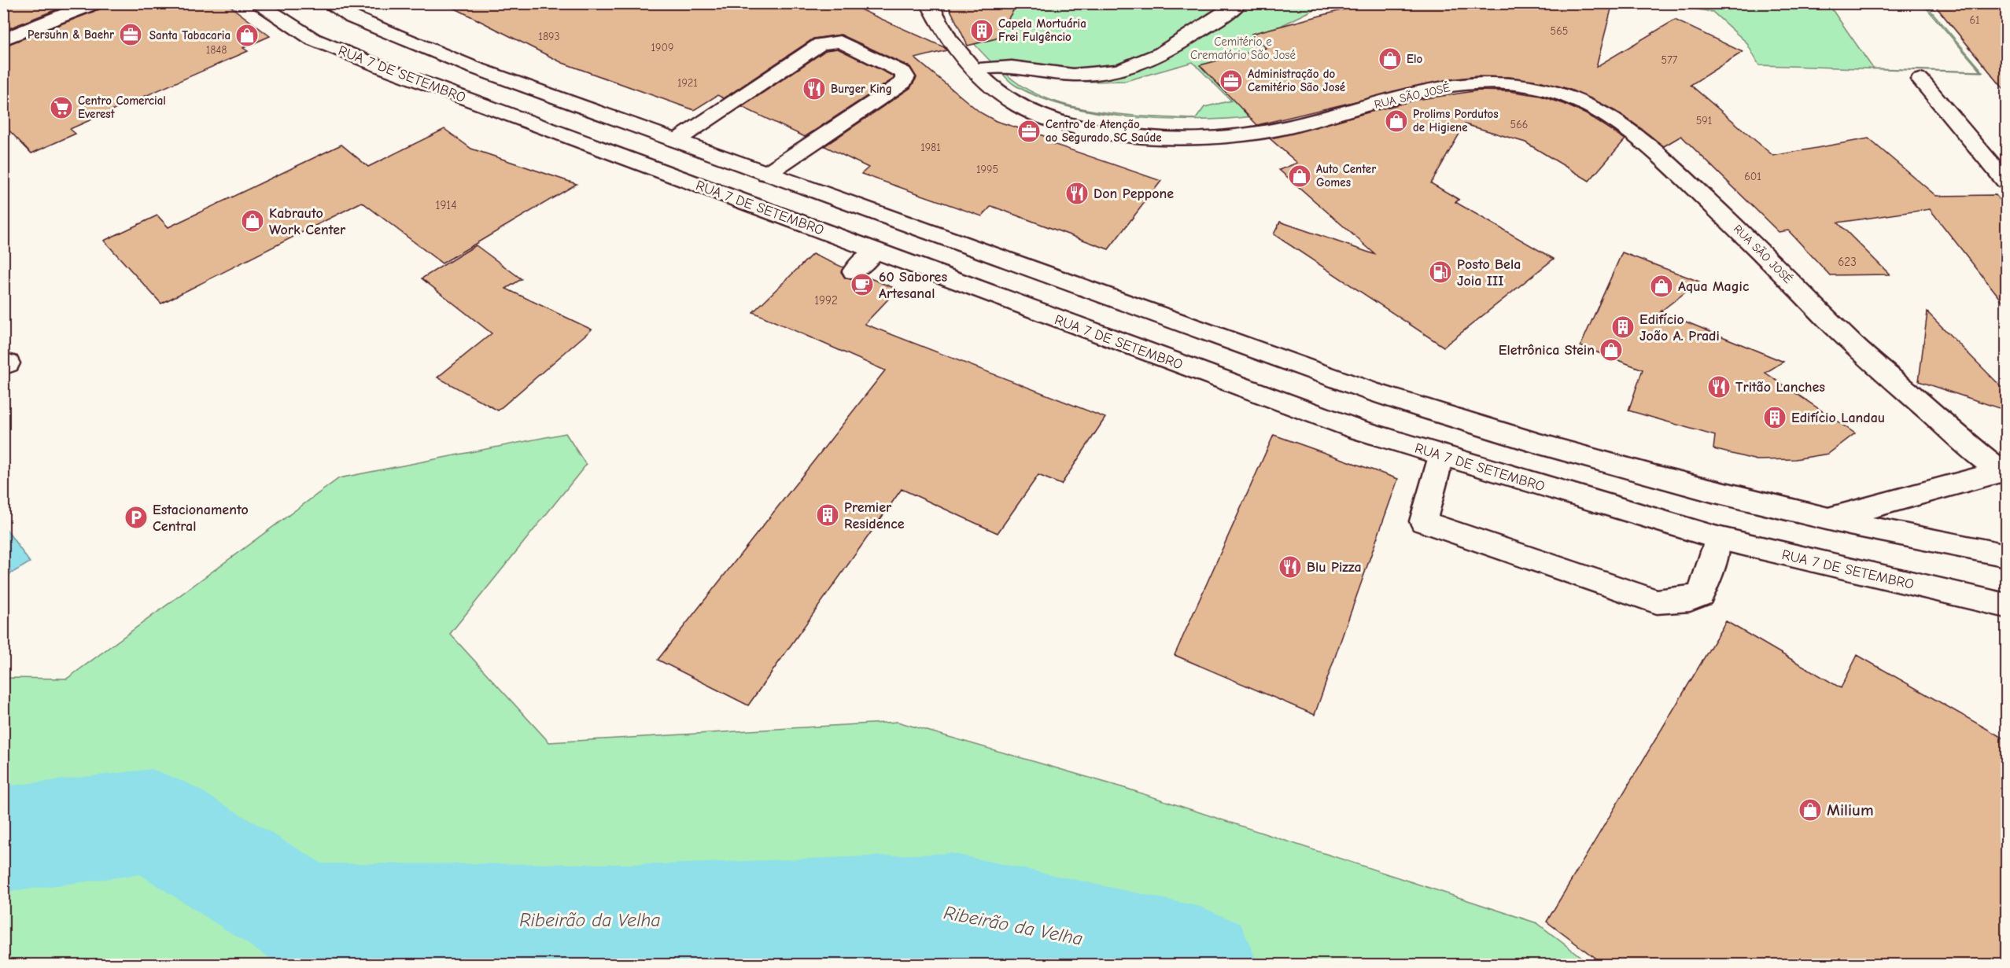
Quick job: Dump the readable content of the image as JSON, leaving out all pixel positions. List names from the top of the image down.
{
  "streets": {
    "main road": ["RUA 7 DE SETEMBRO", "RUA SÃO JOSÉ"]
  },
  "water": ["Ribeirão da Velha"],
  "parks": ["Cemitério e Crematório São José"],
  "places": {
    "building": [
      "Capela Mortuária Frei Fulgêncio",
      "Edifício João A. Pradi",
      "Edifício Landau",
      "Premier Residence"
    ],
    "office": ["Persuhn & Baehr", "Administração do Cemitério São José", "Centro de Atenção ao Segurado SC Saúde"],
    "shop": [
      "Santa Tabacaria",
      "Elo",
      "Prolims Pordutos de Higiene",
      "Auto Center Gomes",
      "Kabrauto Work Center",
      "Aqua Magic",
      "Eletrônica Stein",
      "Milium"
    ],
    "restaurant": [
      "Burger King",
      "Don Peppone",
      "Tritão Lanches",
      "Blu Pizza"
    ],
    "supermarket": ["Centro Comercial Everest"],
    "fuel station": ["Posto Bela Joia III"],
    "cafe": ["60 Sabores Artesanal"],
    "parking": ["Estacionamento Central"]
  },
  "house_numbers": [
    "61",
    "565",
    "1893",
    "1909",
    "1848",
    "577",
    "1921",
    "591",
    "566",
    "1981",
    "1995",
    "601",
    "1914",
    "623",
    "1992"
  ]
}
